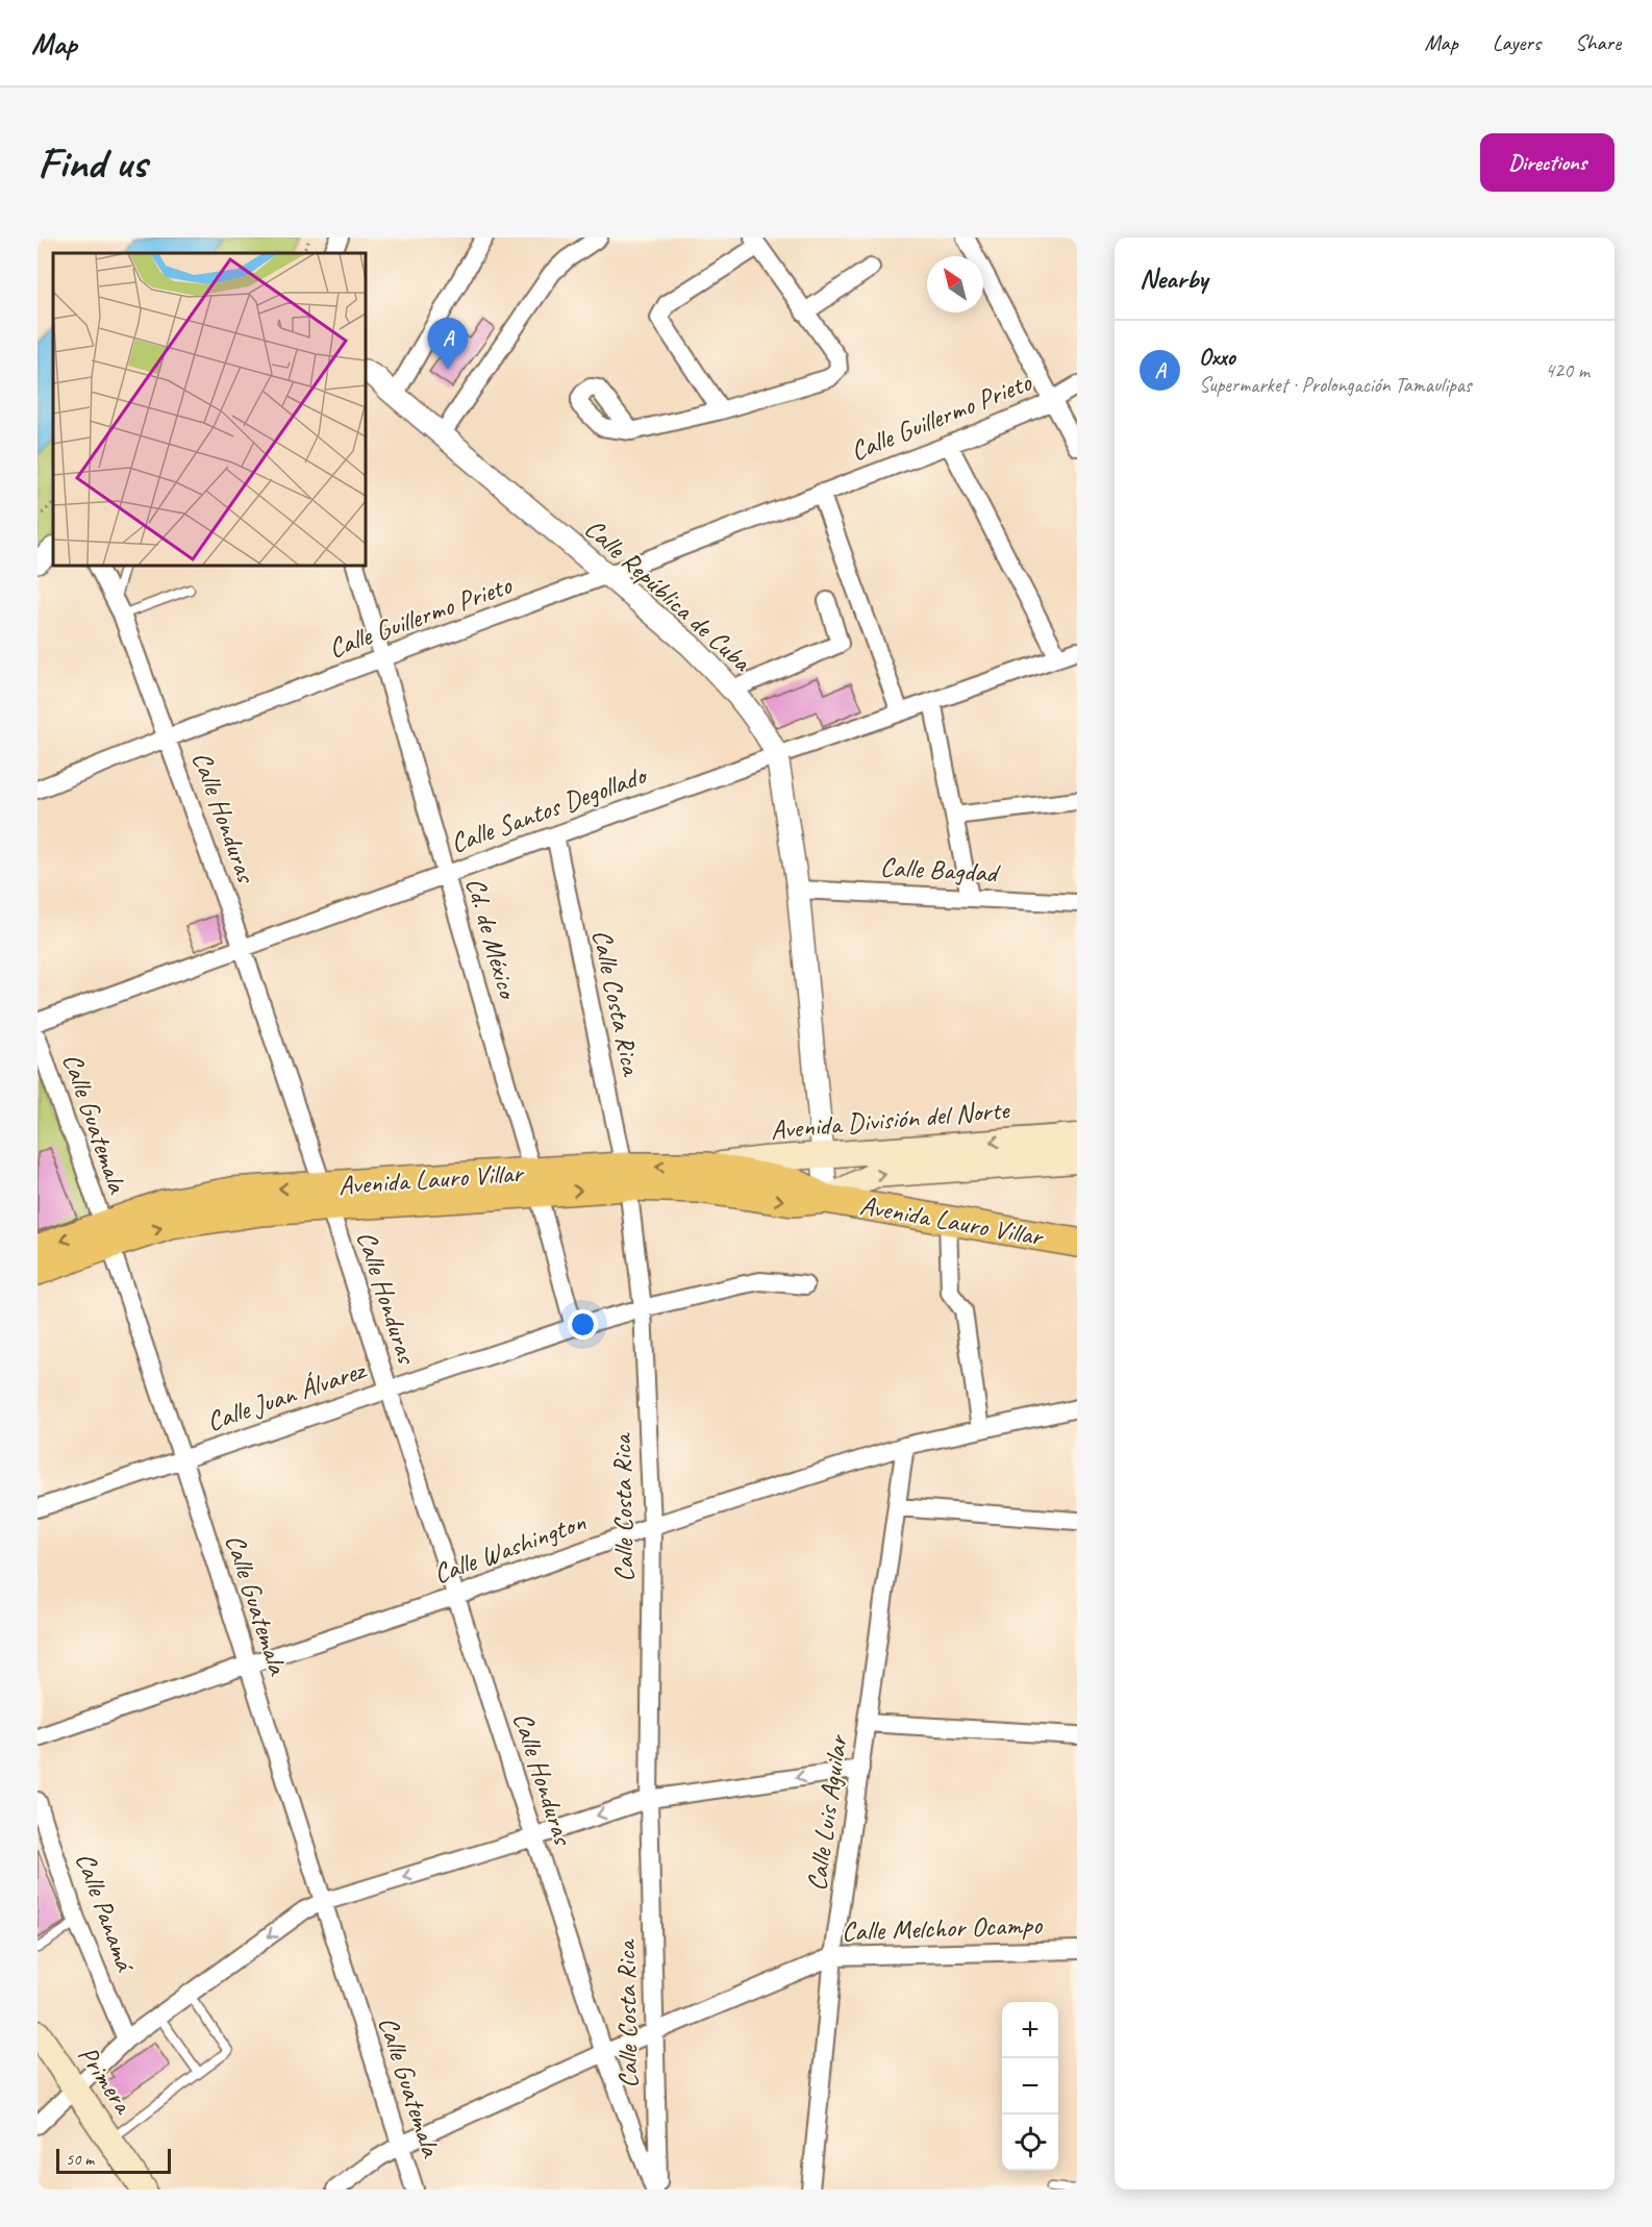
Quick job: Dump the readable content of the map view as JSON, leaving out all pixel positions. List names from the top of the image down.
{
  "streets": {
    "main road": ["Avenida División del Norte", "Avenida Lauro Villar", "Primera"],
    "street": [
      "Calle Guillermo Prieto",
      "Calle República de Cuba",
      "Calle Santos Degollado",
      "Calle Honduras",
      "Calle Bagdad",
      "Cd. de México",
      "Calle Costa Rica",
      "Calle Guatemala",
      "Calle Juan Álvarez",
      "Calle Washington",
      "Calle Luis Aguilar",
      "Calle Panamá",
      "Calle Melchor Ocampo"
    ]
  },
  "crossings": [
    ["Calle Guillermo Prieto", "Calle República de Cuba"],
    ["Calle Guillermo Prieto", "Calle Honduras"],
    ["Calle Guillermo Prieto", "Cd. de México"],
    ["Calle República de Cuba", "Calle Santos Degollado"],
    ["Calle República de Cuba", "Calle Bagdad"],
    ["Calle República de Cuba", "Avenida División del Norte"],
    ["Calle República de Cuba", "Avenida Lauro Villar"],
    ["Calle Santos Degollado", "Calle Honduras"],
    ["Calle Santos Degollado", "Cd. de México"],
    ["Calle Santos Degollado", "Calle Costa Rica"],
    ["Calle Honduras", "Calle Costa Rica"],
    ["Calle Honduras", "Avenida Lauro Villar"],
    ["Calle Honduras", "Calle Juan Álvarez"],
    ["Calle Honduras", "Calle Washington"],
    ["Calle Honduras", "Calle Melchor Ocampo"],
    ["Cd. de México", "Avenida Lauro Villar"],
    ["Cd. de México", "Calle Juan Álvarez"],
    ["Calle Costa Rica", "Avenida Lauro Villar"],
    ["Calle Costa Rica", "Calle Juan Álvarez"],
    ["Calle Costa Rica", "Calle Washington"],
    ["Calle Costa Rica", "Calle Melchor Ocampo"],
    ["Avenida División del Norte", "Avenida Lauro Villar"],
    ["Calle Guatemala", "Avenida Lauro Villar"],
    ["Calle Guatemala", "Calle Juan Álvarez"],
    ["Calle Guatemala", "Calle Washington"],
    ["Calle Guatemala", "Calle Melchor Ocampo"],
    ["Calle Washington", "Calle Luis Aguilar"],
    ["Calle Luis Aguilar", "Calle Melchor Ocampo"]
  ],
  "scale_bar": "50 m",
  "north": "top left",
  "page": {
    "header": "Map",
    "nav": ["Map", "Layers", "Share"],
    "buttons": "Directions",
    "title": "Find us",
    "heading": "Nearby",
    "pins": "A",
    "list": [
      {
        "mark": "A",
        "name": "Oxxo",
        "note": "Supermarket · Prolongación Tamaulipas",
        "value": "420 m"
      }
    ],
    "map_buttons": ["+", "−"],
    "scale": "50 m"
  }
}
